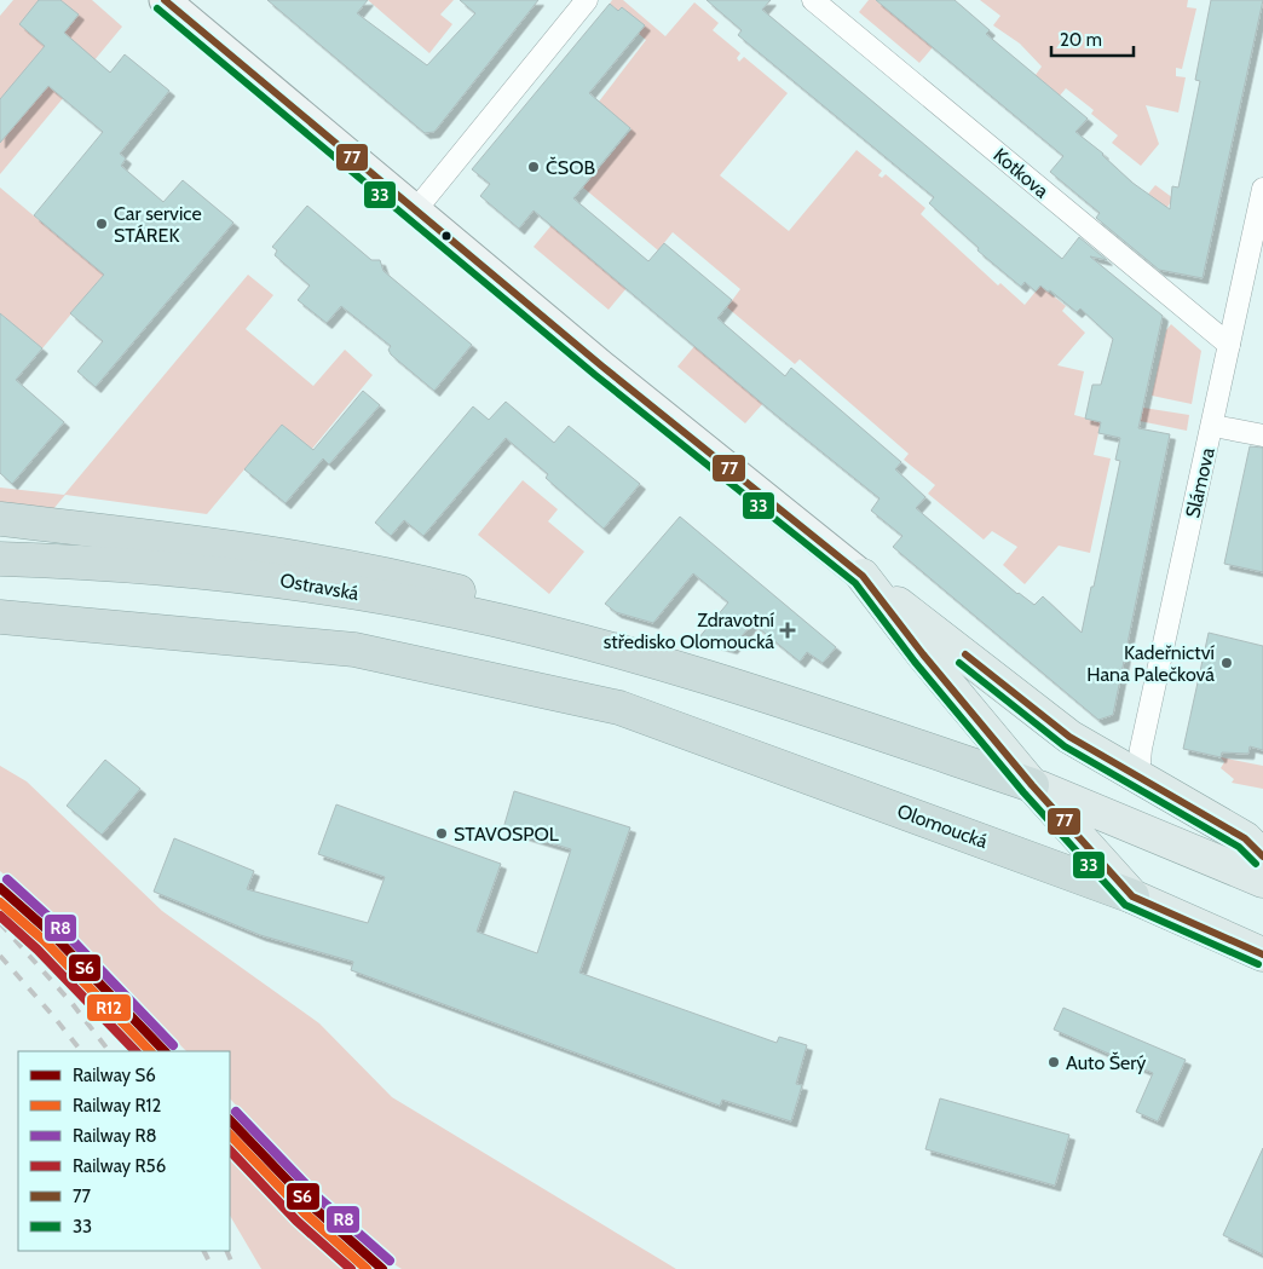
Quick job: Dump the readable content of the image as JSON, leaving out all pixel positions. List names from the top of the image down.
{
  "streets": {
    "highway": ["Ostravská", "Olomoucká"],
    "street": ["Kotkova", "Slámova"]
  },
  "crossings": [
    ["Kotkova", "Slámova"]
  ],
  "places": {
    "other": [
      "ČSOB",
      "Car service STÁREK",
      "Kadeřnictví Hana Palečková",
      "STAVOSPOL",
      "Auto Šerý"
    ],
    "health": ["Zdravotní středisko Olomoucká"]
  },
  "lines": [
    "transit line 77",
    "transit line 33",
    "rail line R8",
    "rail line S6",
    "rail line R12",
    "rail line R56"
  ],
  "legend": [
    "Railway S6",
    "Railway R12",
    "Railway R8",
    "Railway R56",
    "77",
    "33"
  ],
  "scale_bar": "20 m"
}
